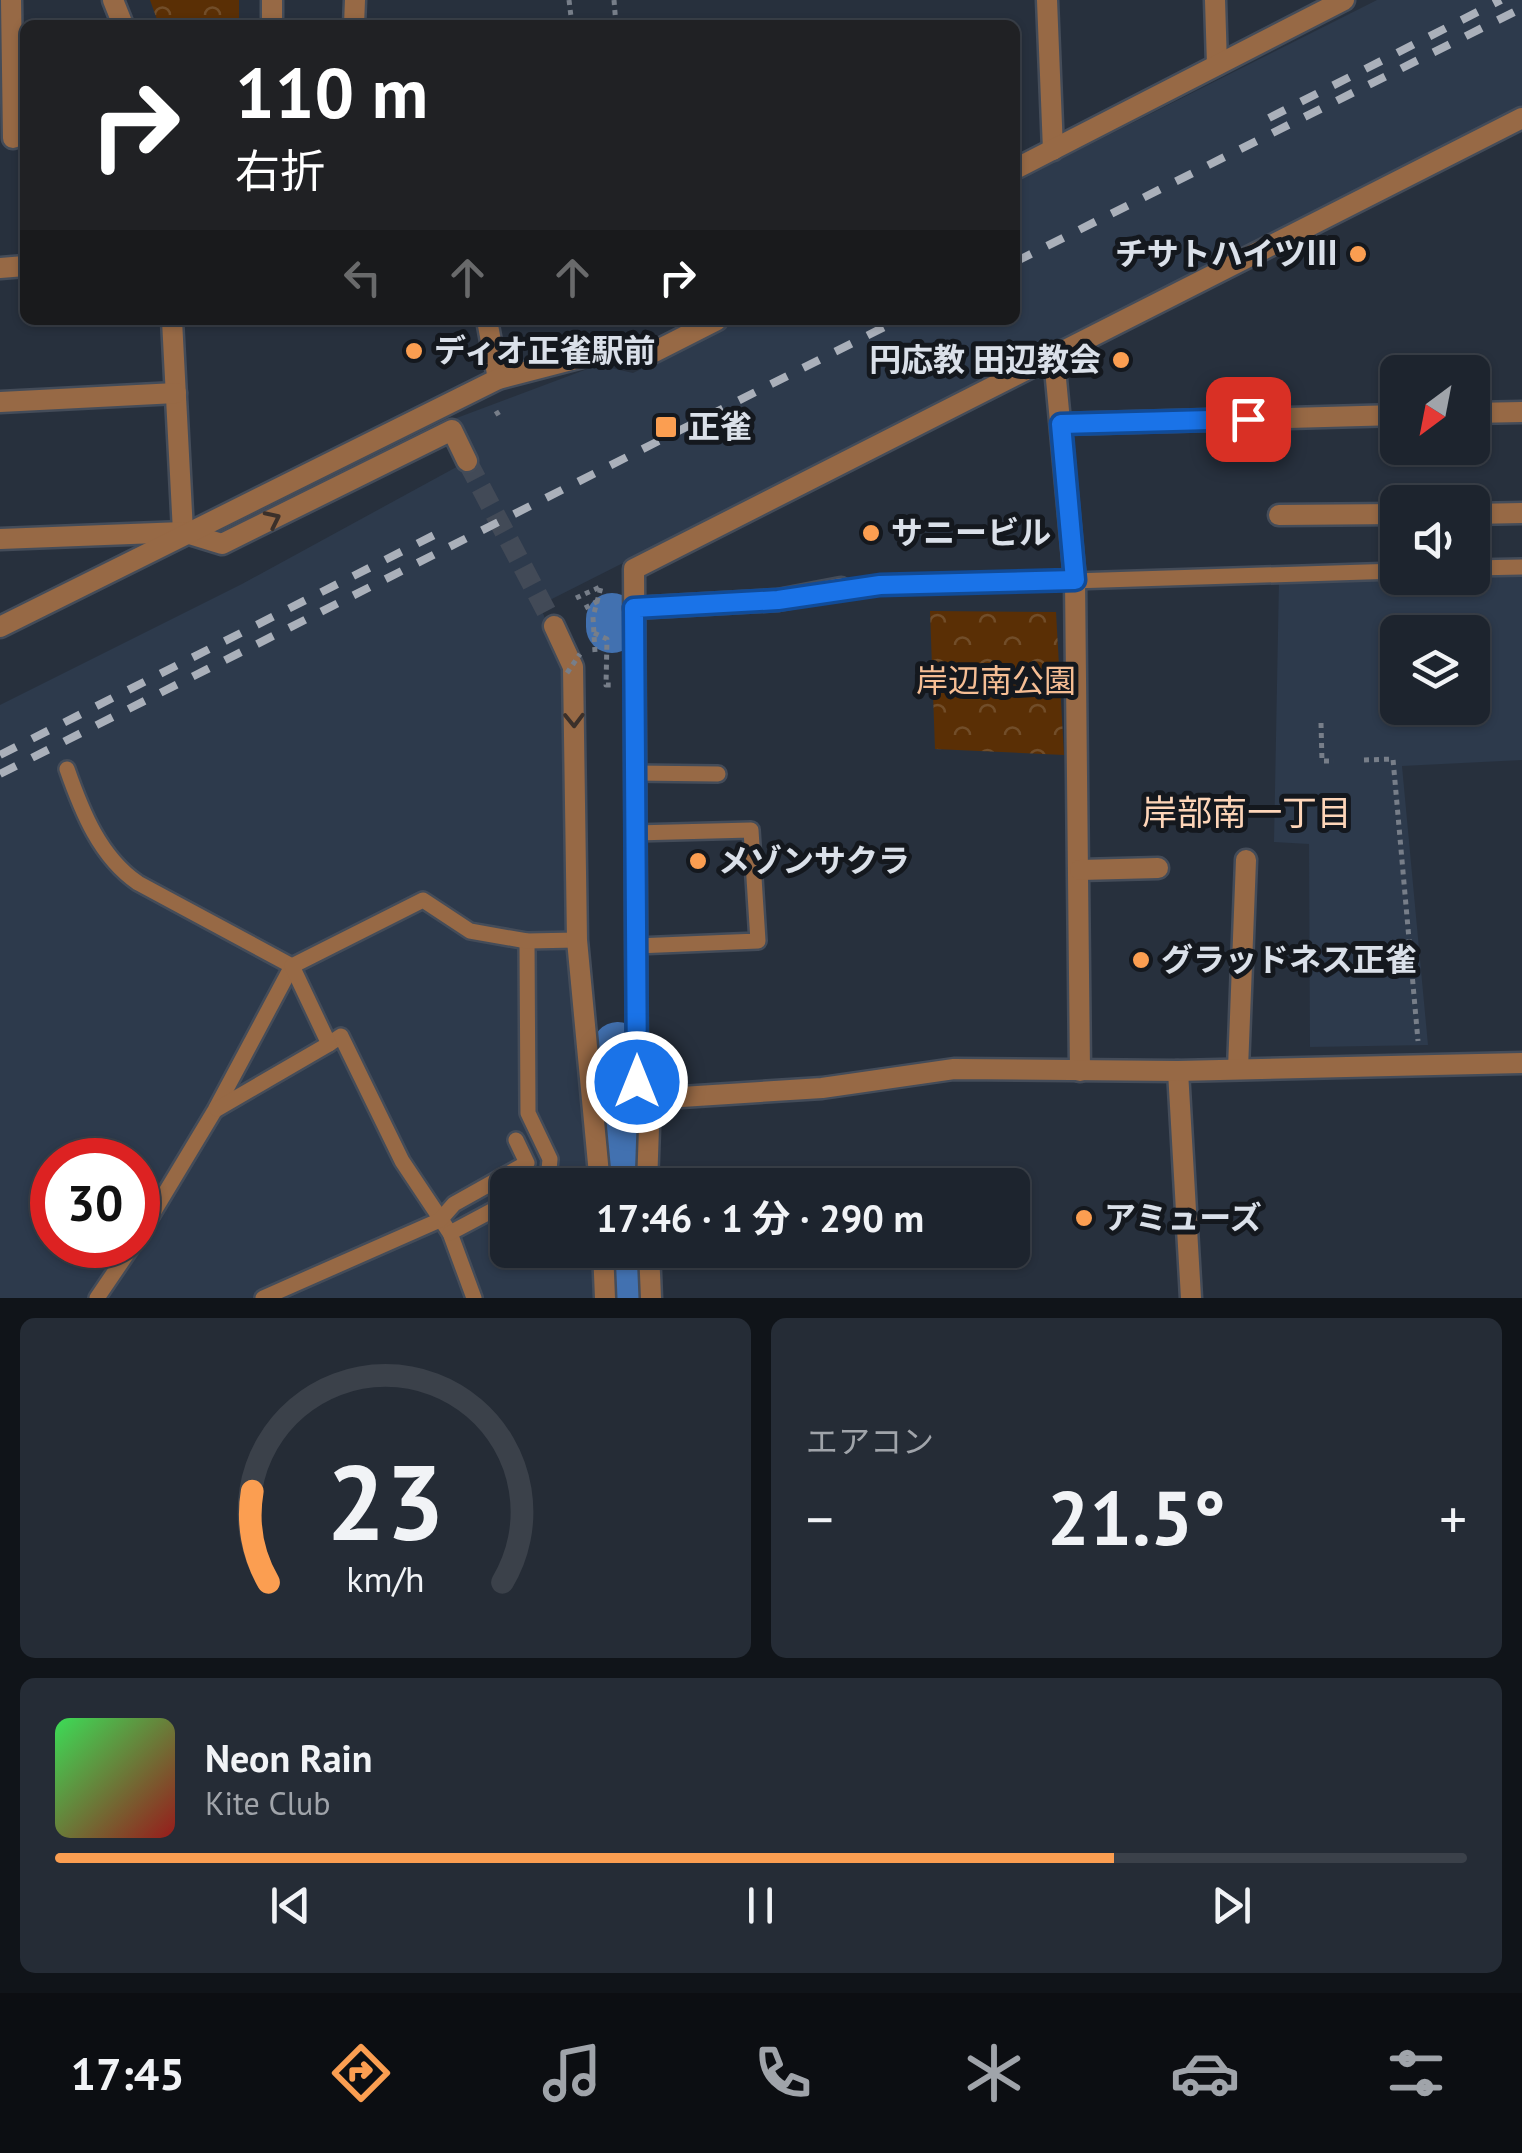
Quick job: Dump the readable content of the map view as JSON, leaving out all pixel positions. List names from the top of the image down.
{
  "districts": ["岸部南一丁目"],
  "parks": ["岸辺南公園"],
  "places": {
    "other": [
      "チサトハイツⅢ",
      "ディオ正雀駅前",
      "円応教 田辺教会",
      "サニービル",
      "メゾンサクラ",
      "グラッドネス正雀",
      "アミューズ"
    ],
    "transit": ["正雀"]
  },
  "north": "bottom left",
  "page": {
    "turn": ["110 m", "右折"],
    "limit": "30",
    "trip": "17:46 · 1 分 · 290 m",
    "tile": "エアコン",
    "heat": ["−", "21.5°", "+"],
    "song": ["Neon Rain", "Kite Club"],
    "tabs": "17:45",
    "gauge": ["23", "km/h"]
  }
}
